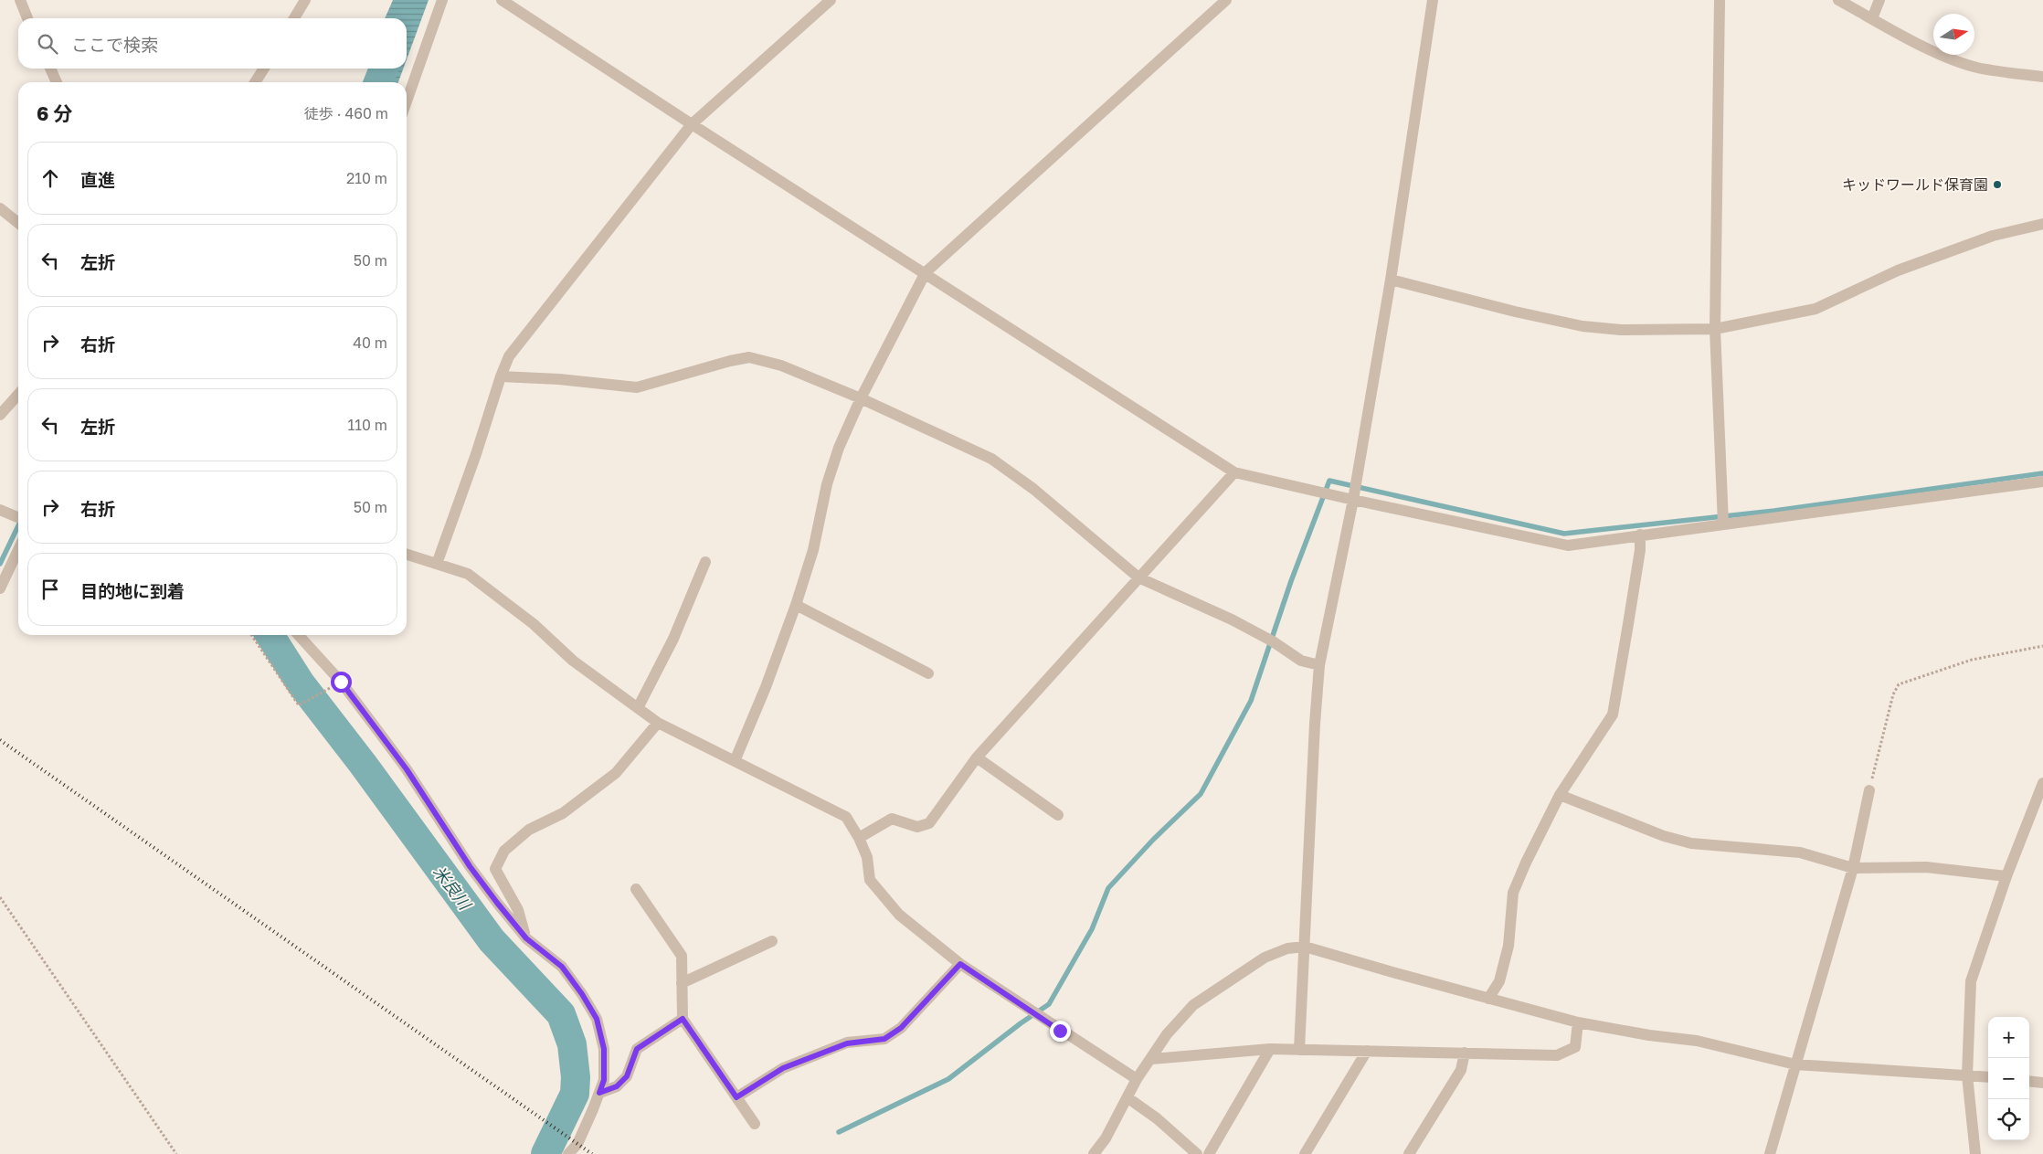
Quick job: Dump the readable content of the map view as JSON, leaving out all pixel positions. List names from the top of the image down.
{
  "water": ["米良川"],
  "places": ["キッドワールド保育園"],
  "north": "right",
  "page": {
    "search": "ここで検索",
    "heading": ["6 分", "徒歩 · 460 m"],
    "list": [
      ["直進", "210 m"],
      ["左折", "50 m"],
      ["右折", "40 m"],
      ["左折", "110 m"],
      ["右折", "50 m"],
      "目的地に到着"
    ],
    "map_buttons": ["+", "−"]
  }
}
